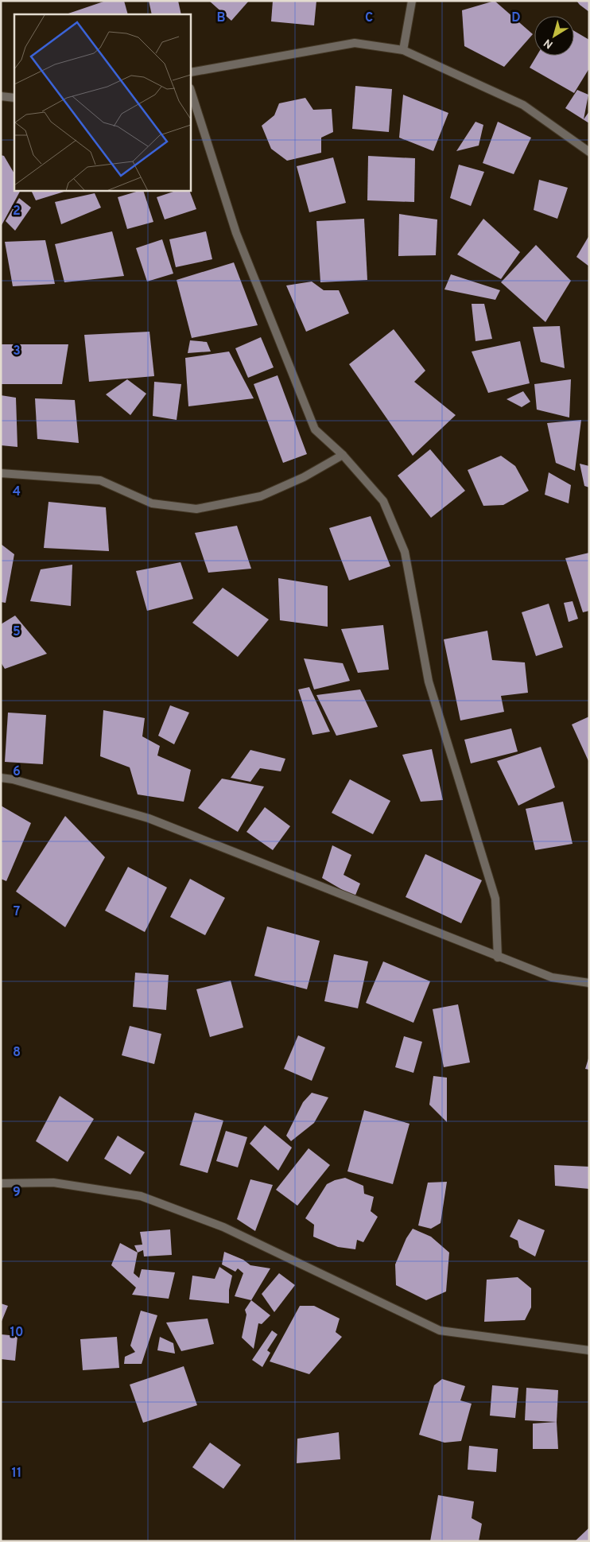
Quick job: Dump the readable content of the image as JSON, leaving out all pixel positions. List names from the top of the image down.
{
  "north": "bottom left",
  "grid": {
    "columns": ["B", "C", "D"],
    "rows": [
      "2",
      "3",
      "4",
      "5",
      "6",
      "7",
      "8",
      "9",
      "10",
      "11"
    ]
  }
}
